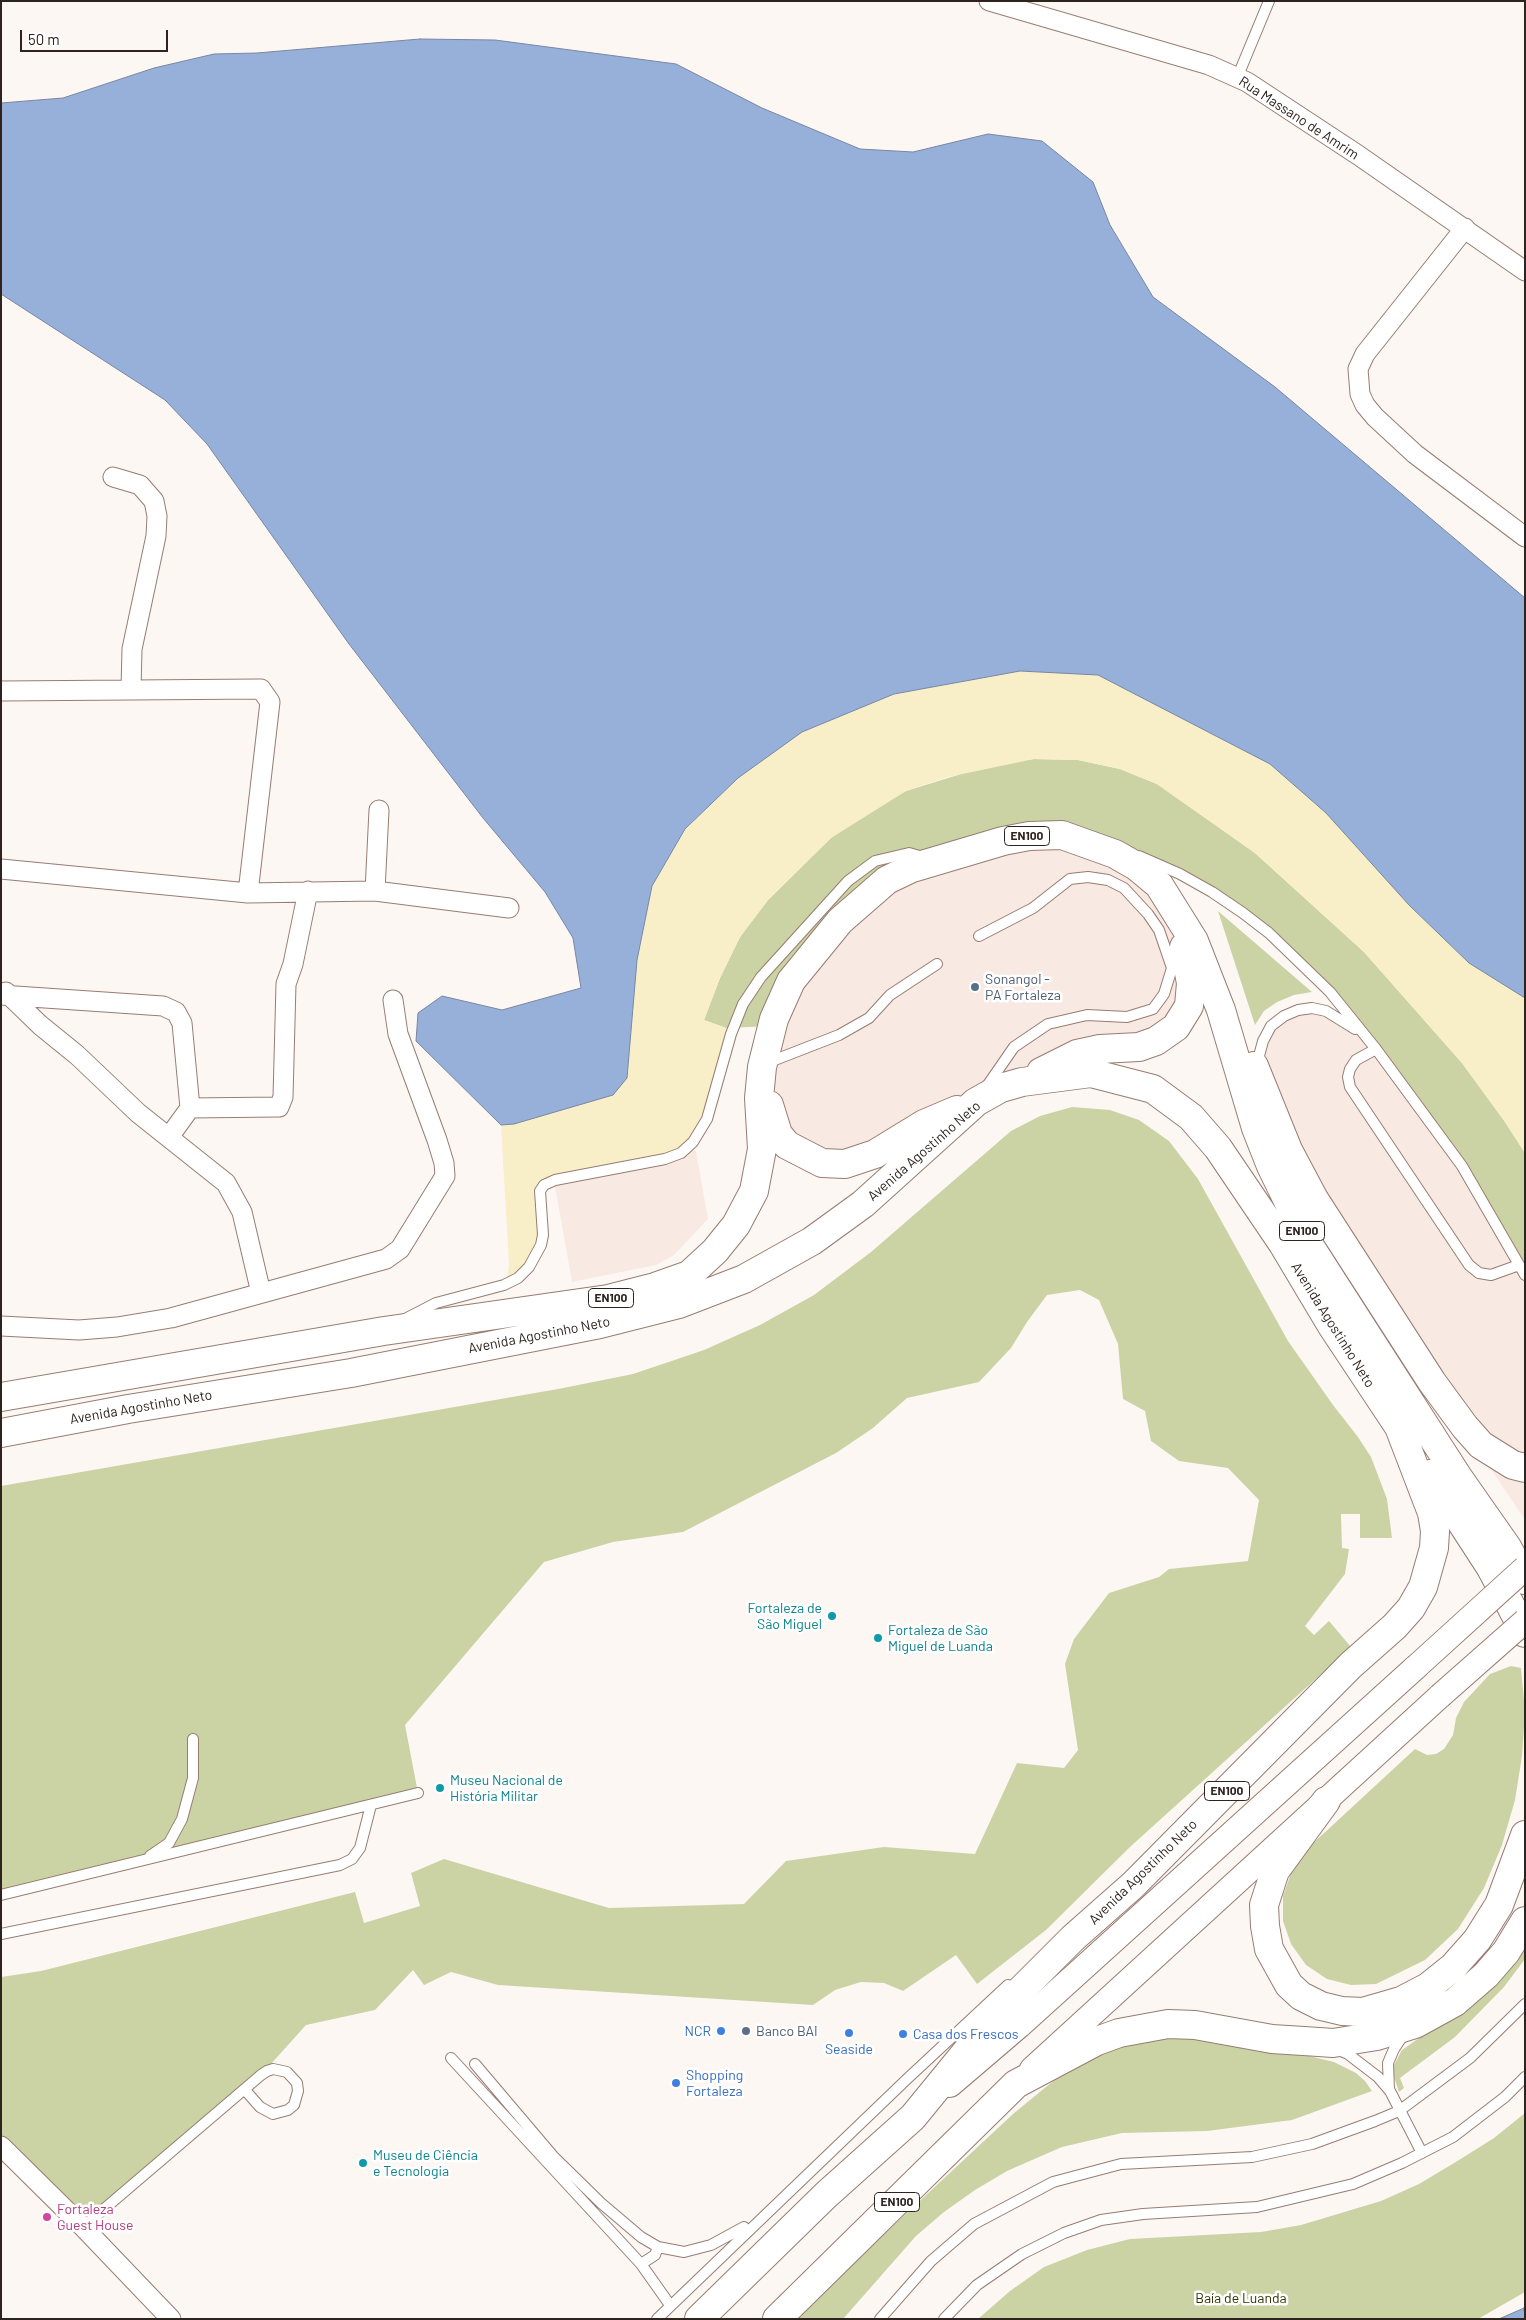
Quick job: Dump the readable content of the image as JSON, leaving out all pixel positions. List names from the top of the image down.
{
  "streets": {
    "main road": ["EN100", "Avenida Agostinho Neto"],
    "street": ["Rua Massano de Amrim"]
  },
  "crossings": [
    ["EN100", "Avenida Agostinho Neto"]
  ],
  "parks": ["Baía de Luanda"],
  "places": [
    "Sonangol - PA Fortaleza",
    "Fortaleza de São Miguel",
    "Fortaleza de São Miguel de Luanda",
    "Museu Nacional de História Militar",
    "NCR",
    "Banco BAI",
    "Seaside",
    "Casa dos Frescos",
    "Shopping Fortaleza",
    "Museu de Ciência e Tecnologia",
    "Fortaleza Guest House"
  ],
  "scale_bar": "50 m"
}
